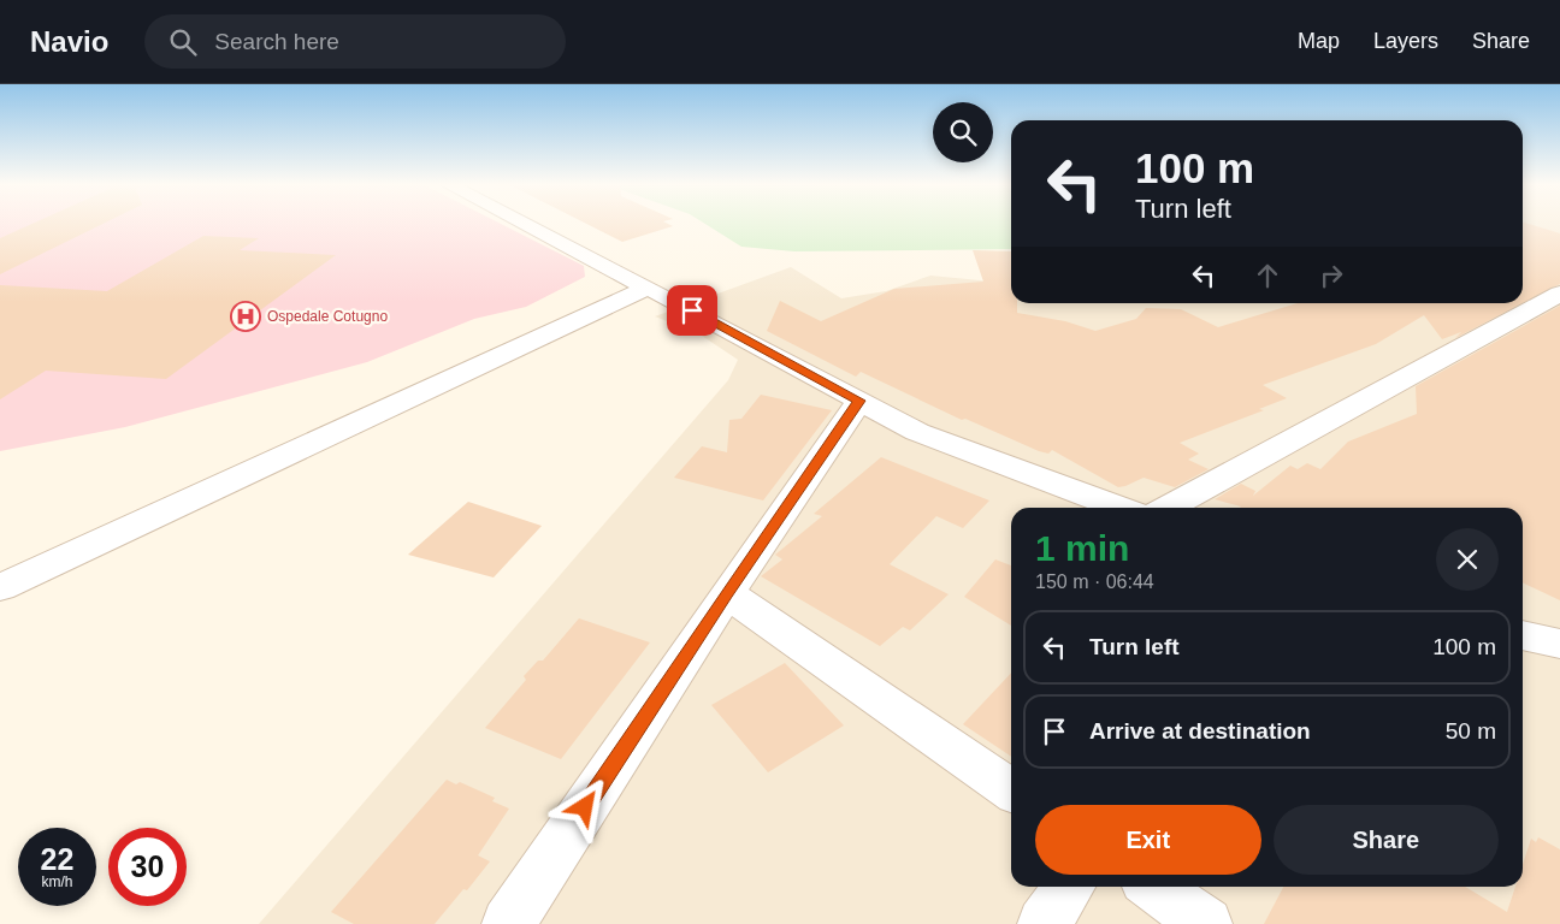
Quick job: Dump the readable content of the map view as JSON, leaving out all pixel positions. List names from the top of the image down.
{
  "places": {
    "hospital": ["Ospedale Cotugno"]
  },
  "page": {
    "header": "Navio",
    "search": "Search here",
    "nav": ["Map", "Layers", "Share"],
    "turn": ["100 m", "Turn left"],
    "heading": ["1 min", "150 m · 06:44"],
    "list": [
      {
        "name": "Turn left",
        "value": "100 m"
      },
      {
        "name": "Arrive at destination",
        "value": "50 m"
      }
    ],
    "buttons": ["Exit", "Share"],
    "speed": "22 km/h",
    "limit": "30"
  }
}
